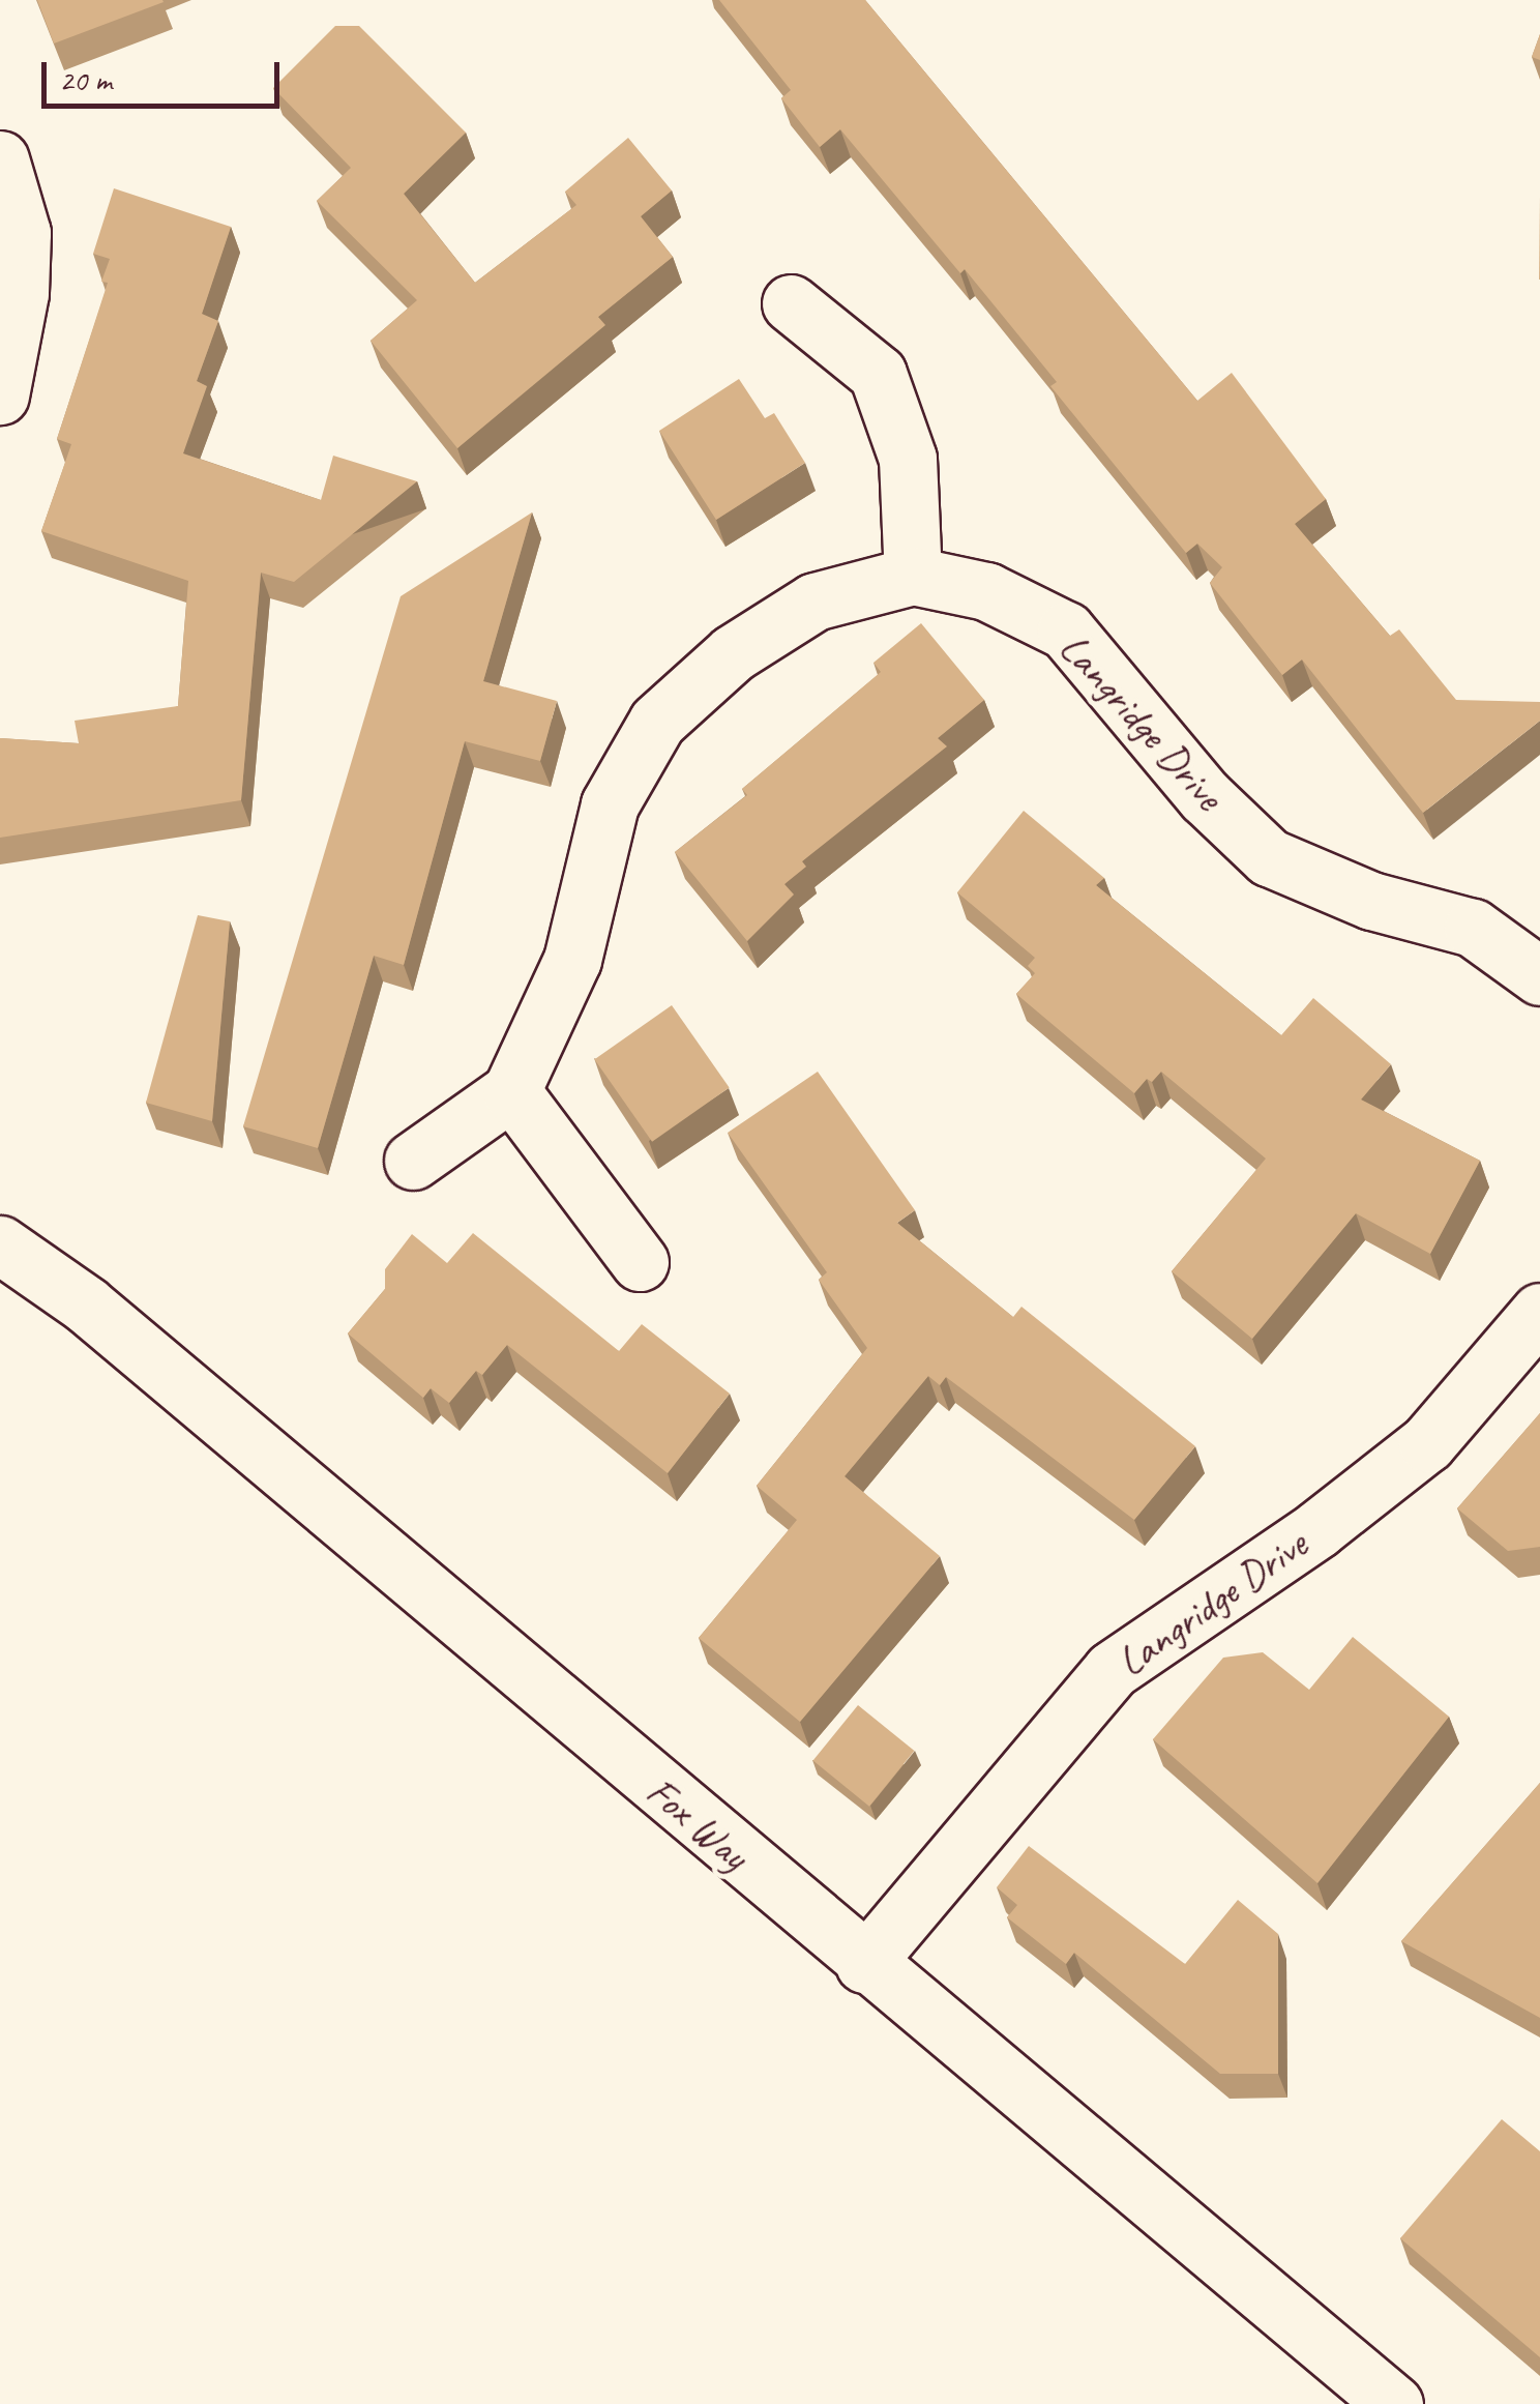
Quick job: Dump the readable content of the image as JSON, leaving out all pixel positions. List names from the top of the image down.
{
  "streets": {
    "street": ["Langridge Drive", "Fox Way"]
  },
  "crossings": [
    ["Langridge Drive", "Fox Way"]
  ],
  "scale_bar": "20 m"
}
